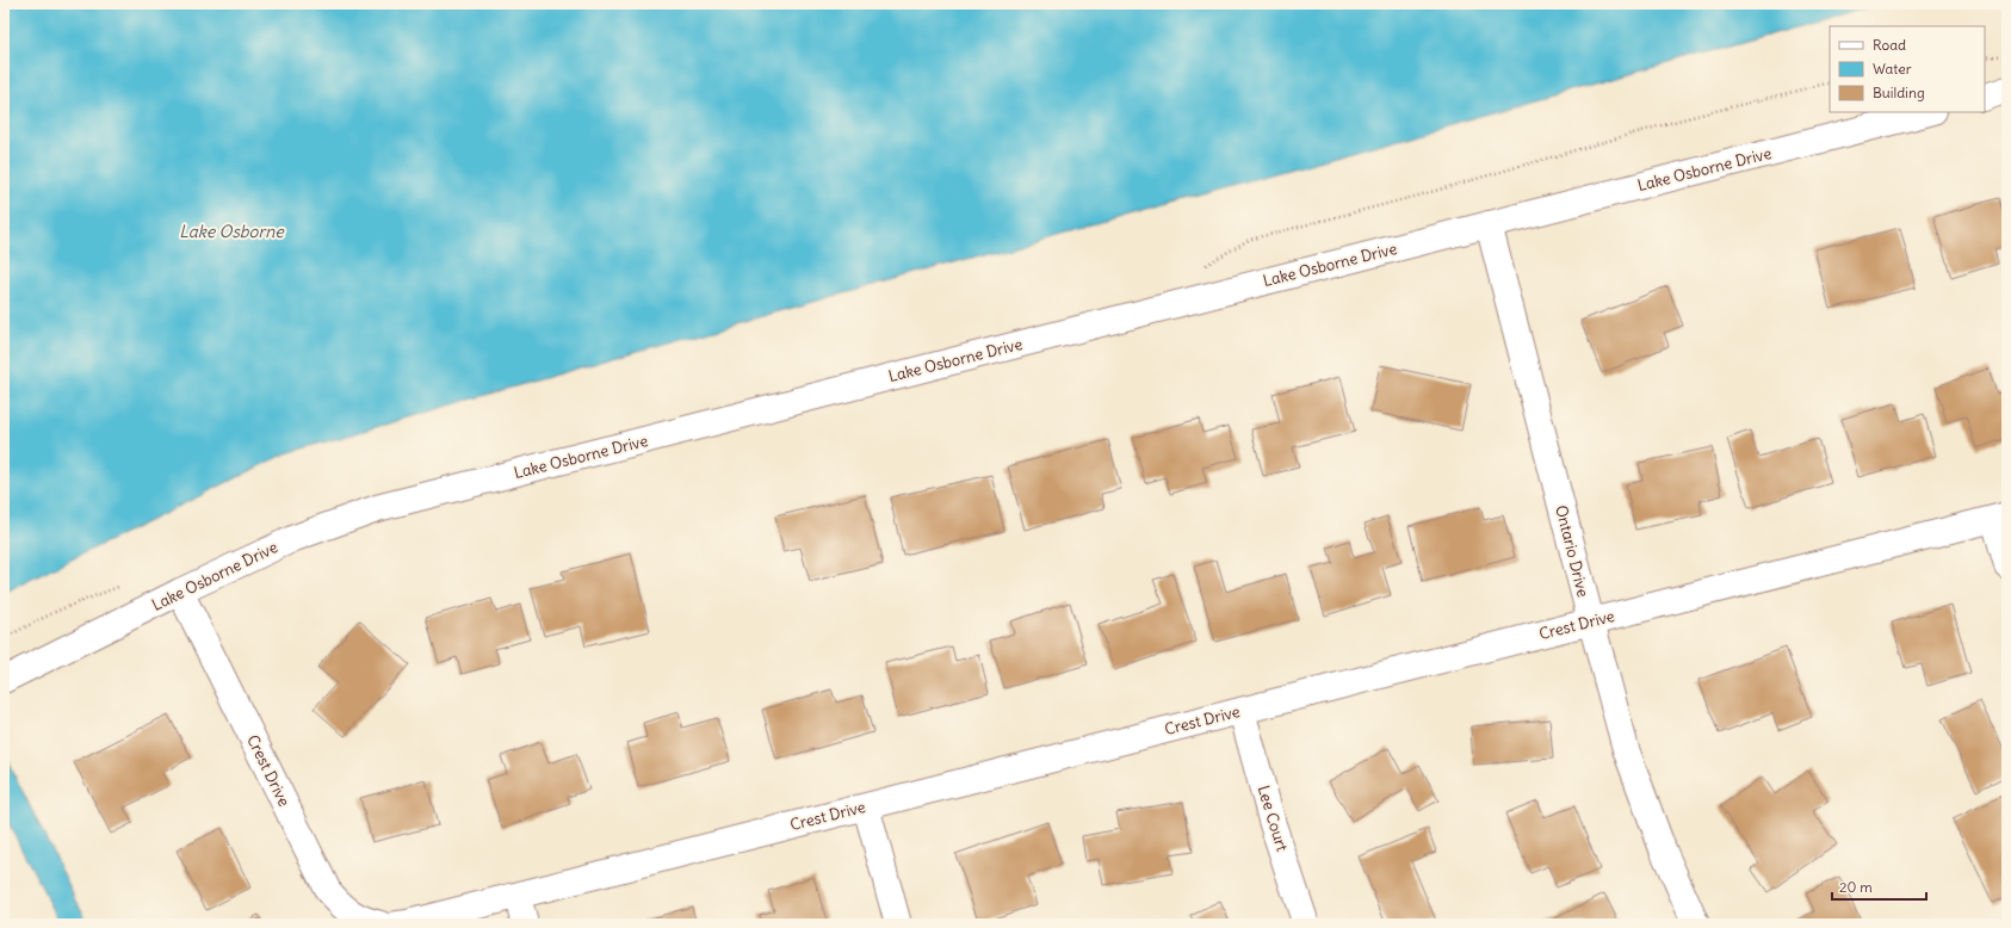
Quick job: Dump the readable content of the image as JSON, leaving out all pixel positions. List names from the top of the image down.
{
  "streets": {
    "street": [
      "Lake Osborne Drive",
      "Ontario Drive",
      "Crest Drive",
      "Lee Court"
    ]
  },
  "crossings": [
    ["Lake Osborne Drive", "Ontario Drive"],
    ["Lake Osborne Drive", "Crest Drive"],
    ["Ontario Drive", "Crest Drive"],
    ["Crest Drive", "Lee Court"]
  ],
  "water": ["Lake Osborne"],
  "legend": ["Road", "Water", "Building"],
  "scale_bar": "20 m"
}
